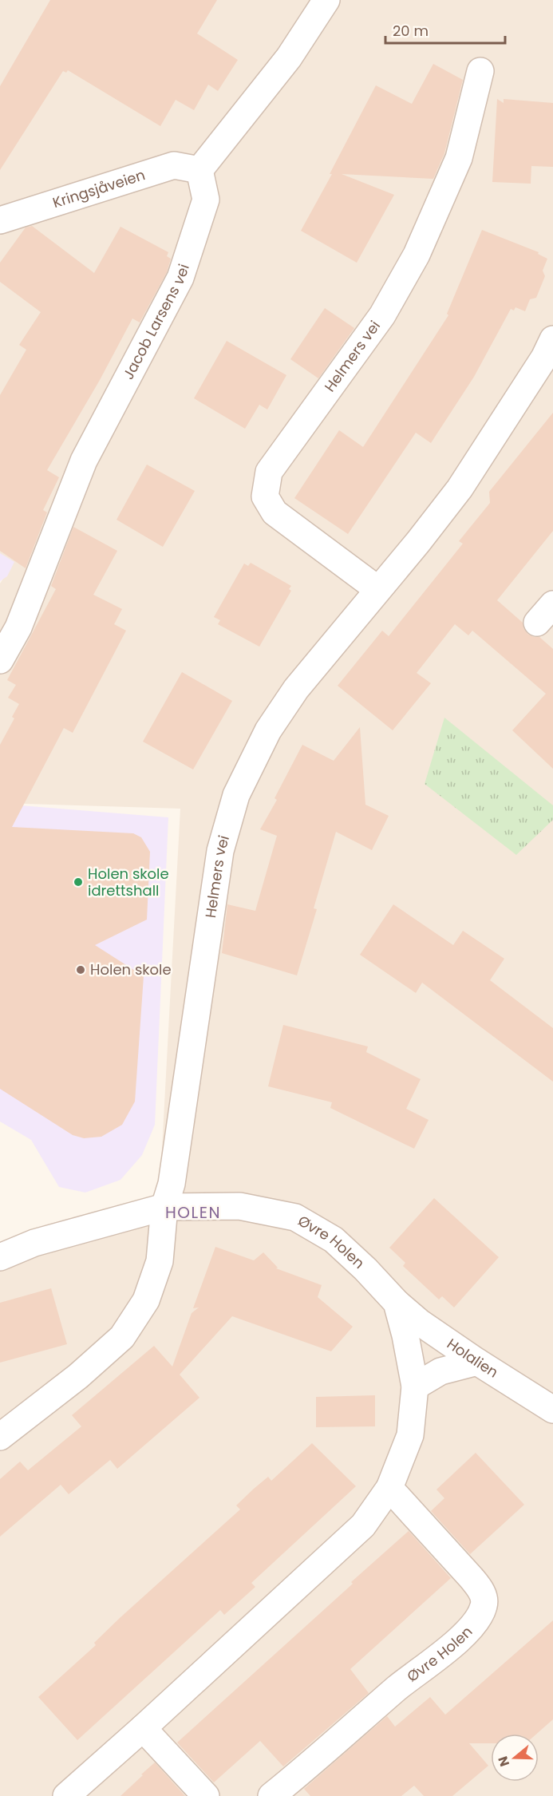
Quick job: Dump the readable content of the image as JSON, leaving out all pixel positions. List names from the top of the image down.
{
  "streets": {
    "street": [
      "Kringsjåveien",
      "Jacob Larsens vei",
      "Helmers vei",
      "Øvre Holen",
      "Holalien"
    ]
  },
  "crossings": [
    ["Kringsjåveien", "Jacob Larsens vei"],
    ["Helmers vei", "Øvre Holen"],
    ["Øvre Holen", "Holalien"]
  ],
  "districts": ["HOLEN"],
  "places": ["Holen skole idrettshall", "Holen skole"],
  "scale_bar": "20 m",
  "north": "left"
}
